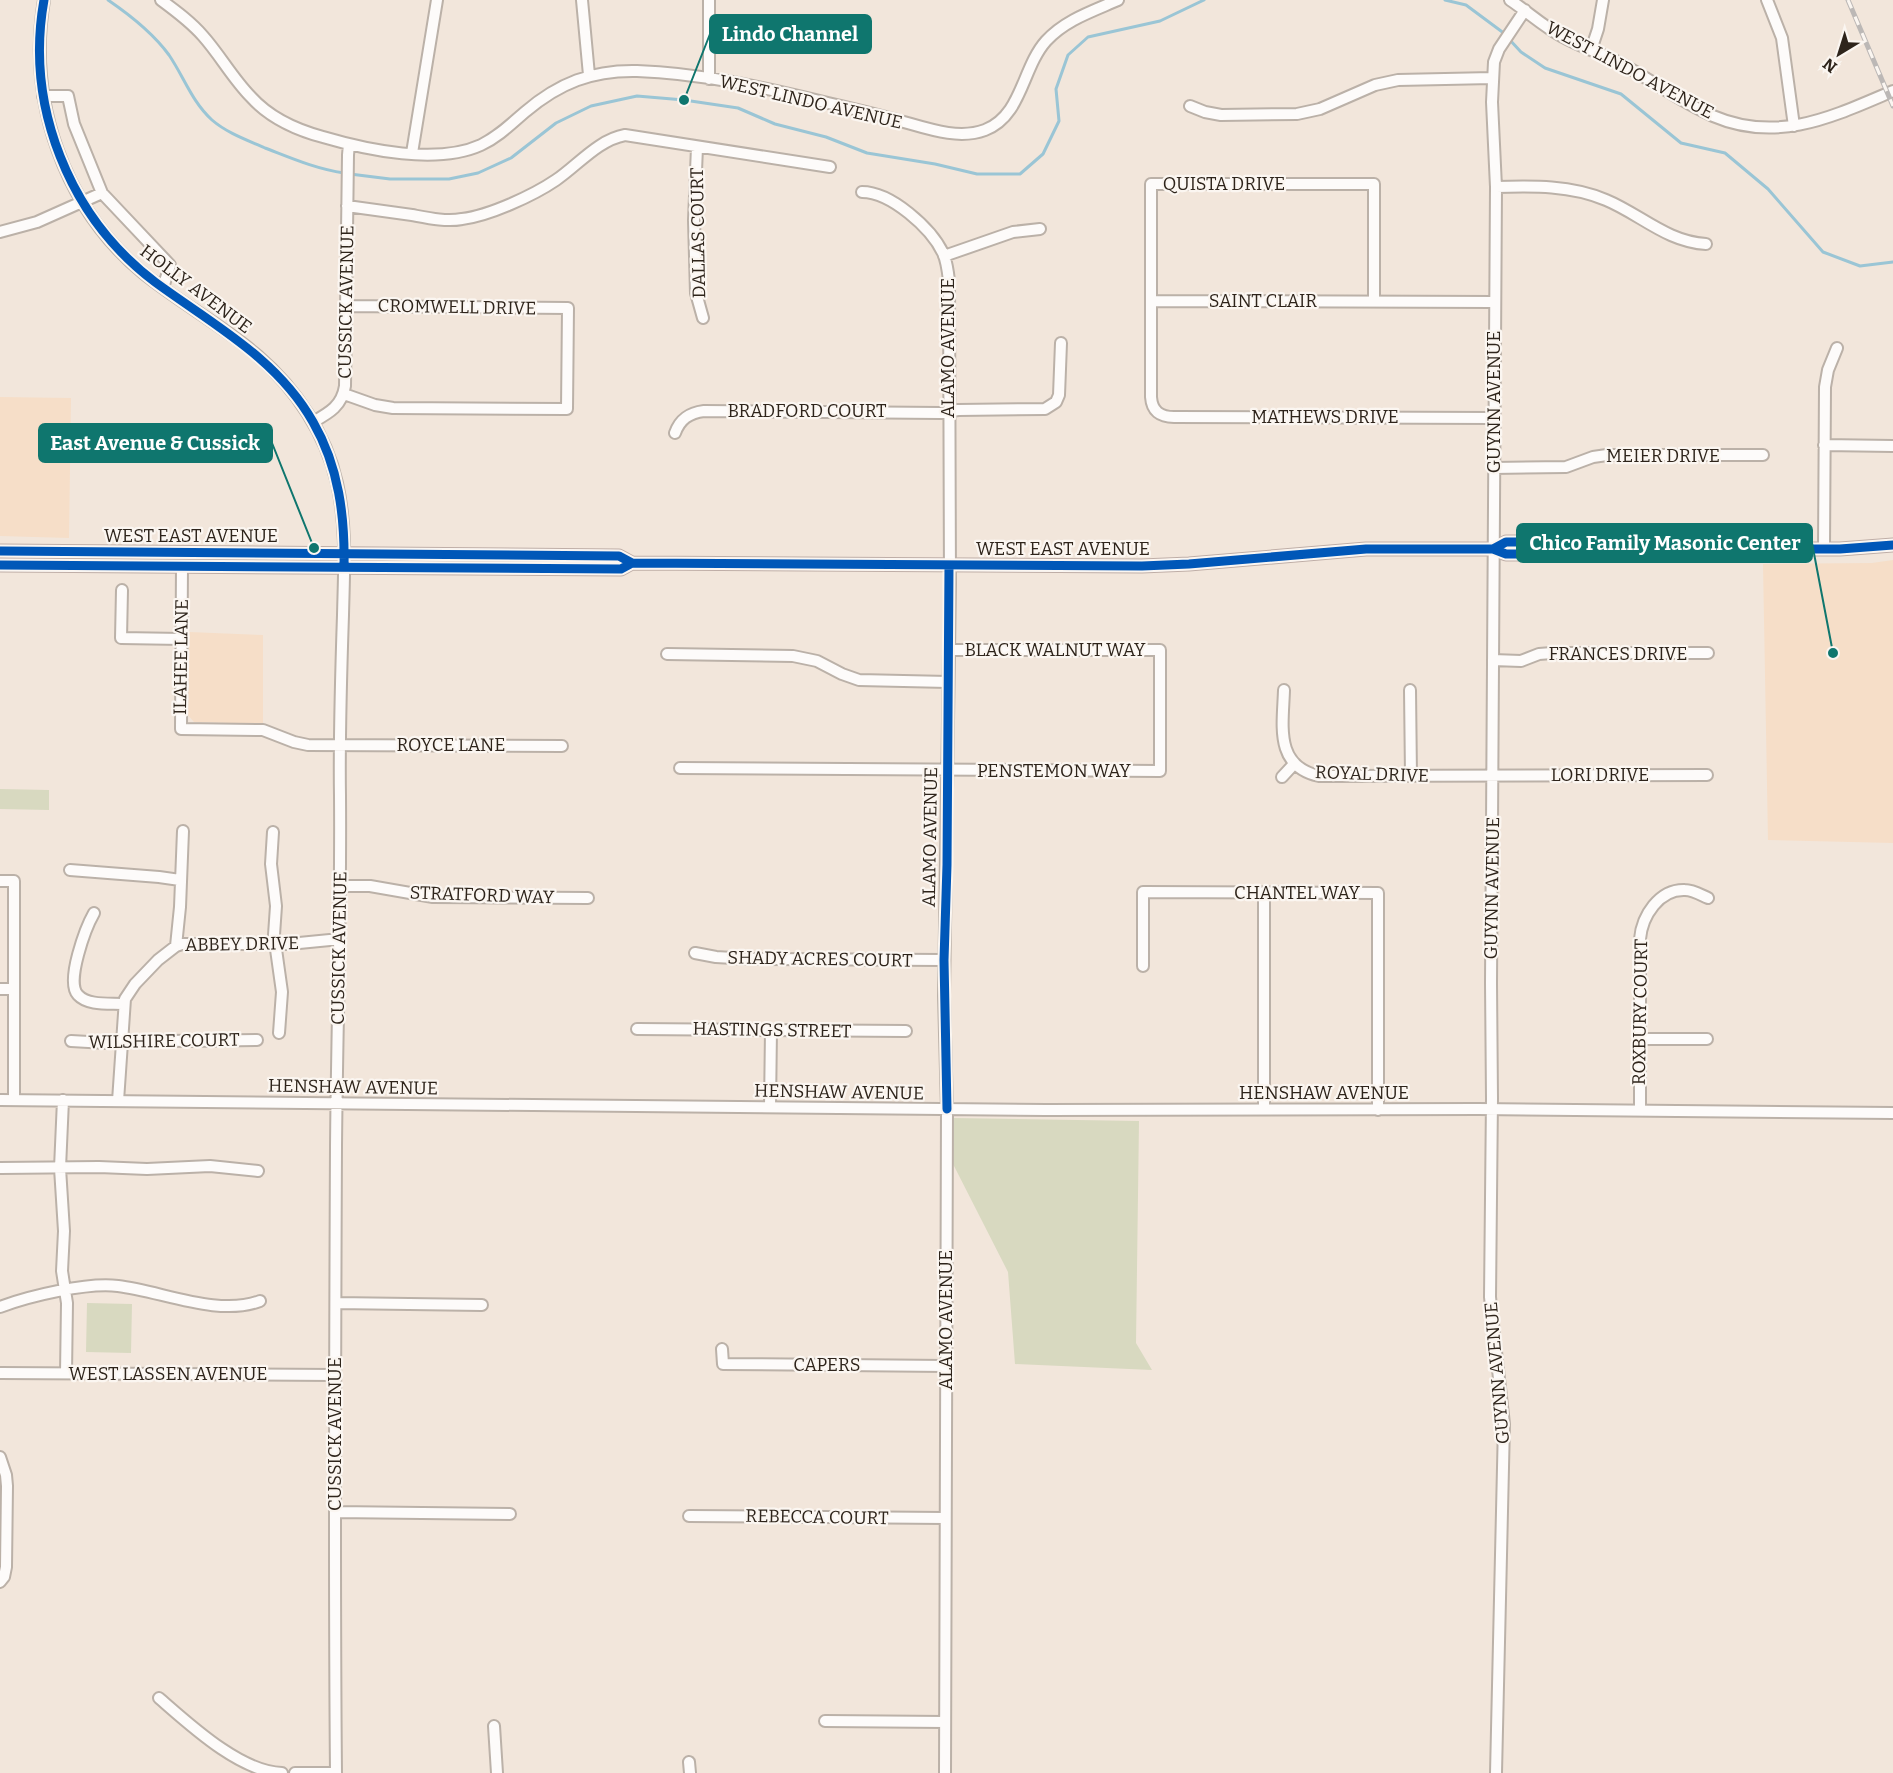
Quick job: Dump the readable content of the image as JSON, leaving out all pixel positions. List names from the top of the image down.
{
  "streets": {
    "main road": ["WEST EAST AVENUE"],
    "street": [
      "WEST LINDO AVENUE",
      "QUISTA DRIVE",
      "DALLAS COURT",
      "HOLLY AVENUE",
      "SAINT CLAIR",
      "CUSSICK AVENUE",
      "CROMWELL DRIVE",
      "ALAMO AVENUE",
      "GUYNN AVENUE",
      "BRADFORD COURT",
      "MATHEWS DRIVE",
      "MEIER DRIVE",
      "BLACK WALNUT WAY",
      "FRANCES DRIVE",
      "ILAHEE LANE",
      "ROYCE LANE",
      "PENSTEMON WAY",
      "ROYAL DRIVE",
      "LORI DRIVE",
      "CHANTEL WAY",
      "STRATFORD WAY",
      "ABBEY DRIVE",
      "SHADY ACRES COURT",
      "ROXBURY COURT",
      "HASTINGS STREET",
      "WILSHIRE COURT",
      "HENSHAW AVENUE",
      "CAPERS",
      "WEST LASSEN AVENUE",
      "REBECCA COURT"
    ]
  },
  "crossings": [
    ["WEST LINDO AVENUE", "CUSSICK AVENUE"],
    ["WEST LINDO AVENUE", "GUYNN AVENUE"],
    ["QUISTA DRIVE", "SAINT CLAIR"],
    ["QUISTA DRIVE", "MATHEWS DRIVE"],
    ["HOLLY AVENUE", "CUSSICK AVENUE"],
    ["SAINT CLAIR", "GUYNN AVENUE"],
    ["CUSSICK AVENUE", "CROMWELL DRIVE"],
    ["CUSSICK AVENUE", "WEST EAST AVENUE"],
    ["CUSSICK AVENUE", "ILAHEE LANE"],
    ["CUSSICK AVENUE", "ROYCE LANE"],
    ["CUSSICK AVENUE", "STRATFORD WAY"],
    ["CUSSICK AVENUE", "ABBEY DRIVE"],
    ["CUSSICK AVENUE", "HENSHAW AVENUE"],
    ["CUSSICK AVENUE", "WEST LASSEN AVENUE"],
    ["ALAMO AVENUE", "BRADFORD COURT"],
    ["ALAMO AVENUE", "WEST EAST AVENUE"],
    ["ALAMO AVENUE", "BLACK WALNUT WAY"],
    ["ALAMO AVENUE", "PENSTEMON WAY"],
    ["ALAMO AVENUE", "SHADY ACRES COURT"],
    ["ALAMO AVENUE", "HENSHAW AVENUE"],
    ["ALAMO AVENUE", "CAPERS"],
    ["ALAMO AVENUE", "REBECCA COURT"],
    ["GUYNN AVENUE", "MATHEWS DRIVE"],
    ["GUYNN AVENUE", "MEIER DRIVE"],
    ["GUYNN AVENUE", "WEST EAST AVENUE"],
    ["GUYNN AVENUE", "FRANCES DRIVE"],
    ["GUYNN AVENUE", "ROYAL DRIVE"],
    ["GUYNN AVENUE", "LORI DRIVE"],
    ["GUYNN AVENUE", "HENSHAW AVENUE"],
    ["WEST EAST AVENUE", "ILAHEE LANE"],
    ["BLACK WALNUT WAY", "PENSTEMON WAY"],
    ["ILAHEE LANE", "ROYCE LANE"],
    ["ROYAL DRIVE", "LORI DRIVE"],
    ["CHANTEL WAY", "HENSHAW AVENUE"],
    ["ABBEY DRIVE", "WILSHIRE COURT"],
    ["ABBEY DRIVE", "HENSHAW AVENUE"],
    ["ROXBURY COURT", "HENSHAW AVENUE"]
  ],
  "places": ["Lindo Channel", "East Avenue & Cussick", "Chico Family Masonic Center"],
  "north": "bottom left"
}
